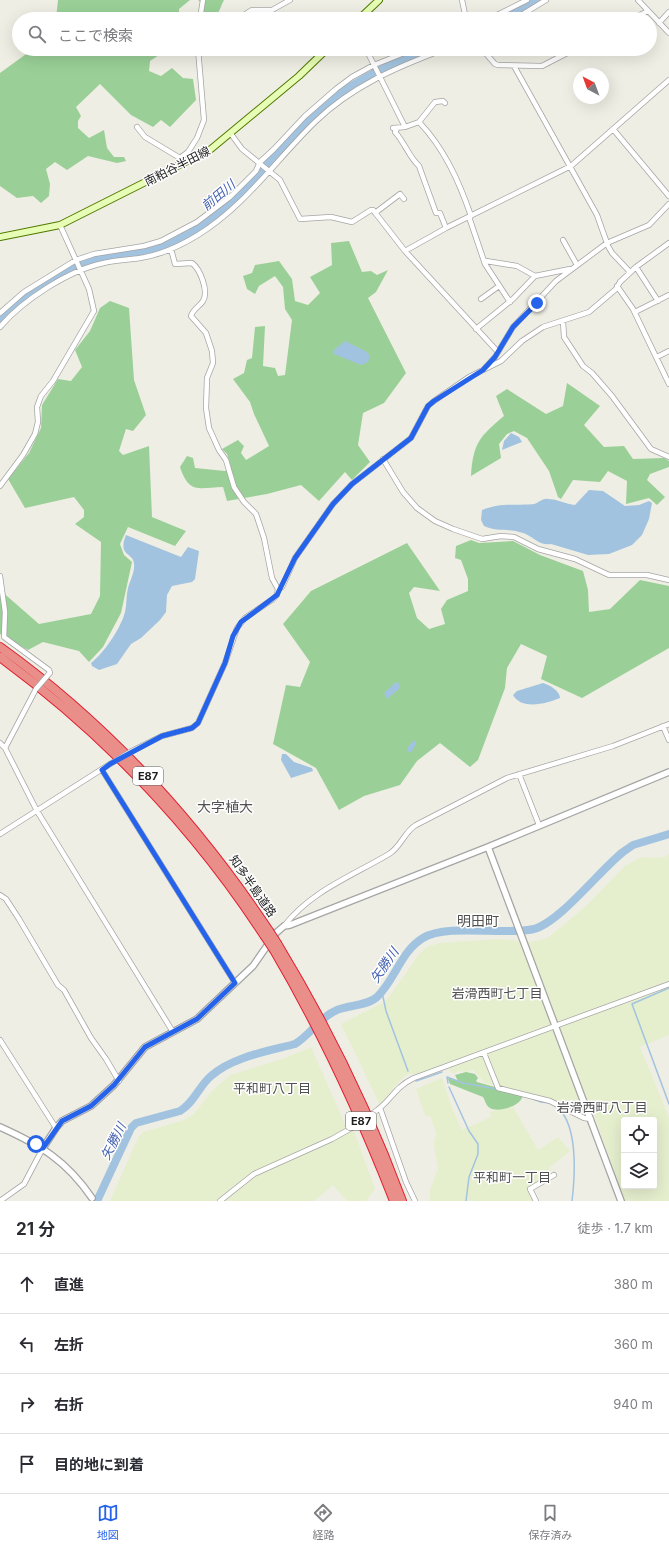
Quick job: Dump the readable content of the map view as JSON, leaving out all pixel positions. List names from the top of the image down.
{
  "streets": {
    "highway": ["E87", "知多半島道路"],
    "main road": ["南粕谷半田線"]
  },
  "districts": [
    "大字植大",
    "明田町",
    "岩滑西町七丁目",
    "平和町八丁目",
    "岩滑西町八丁目",
    "平和町一丁目"
  ],
  "water": ["前田川", "矢勝川"],
  "north": "top left",
  "page": {
    "search": "ここで検索",
    "heading": ["21 分", "徒歩 · 1.7 km"],
    "list": [
      ["直進", "380 m"],
      ["左折", "360 m"],
      ["右折", "940 m"],
      "目的地に到着"
    ],
    "nav": ["地図", "経路", "保存済み"]
  }
}
